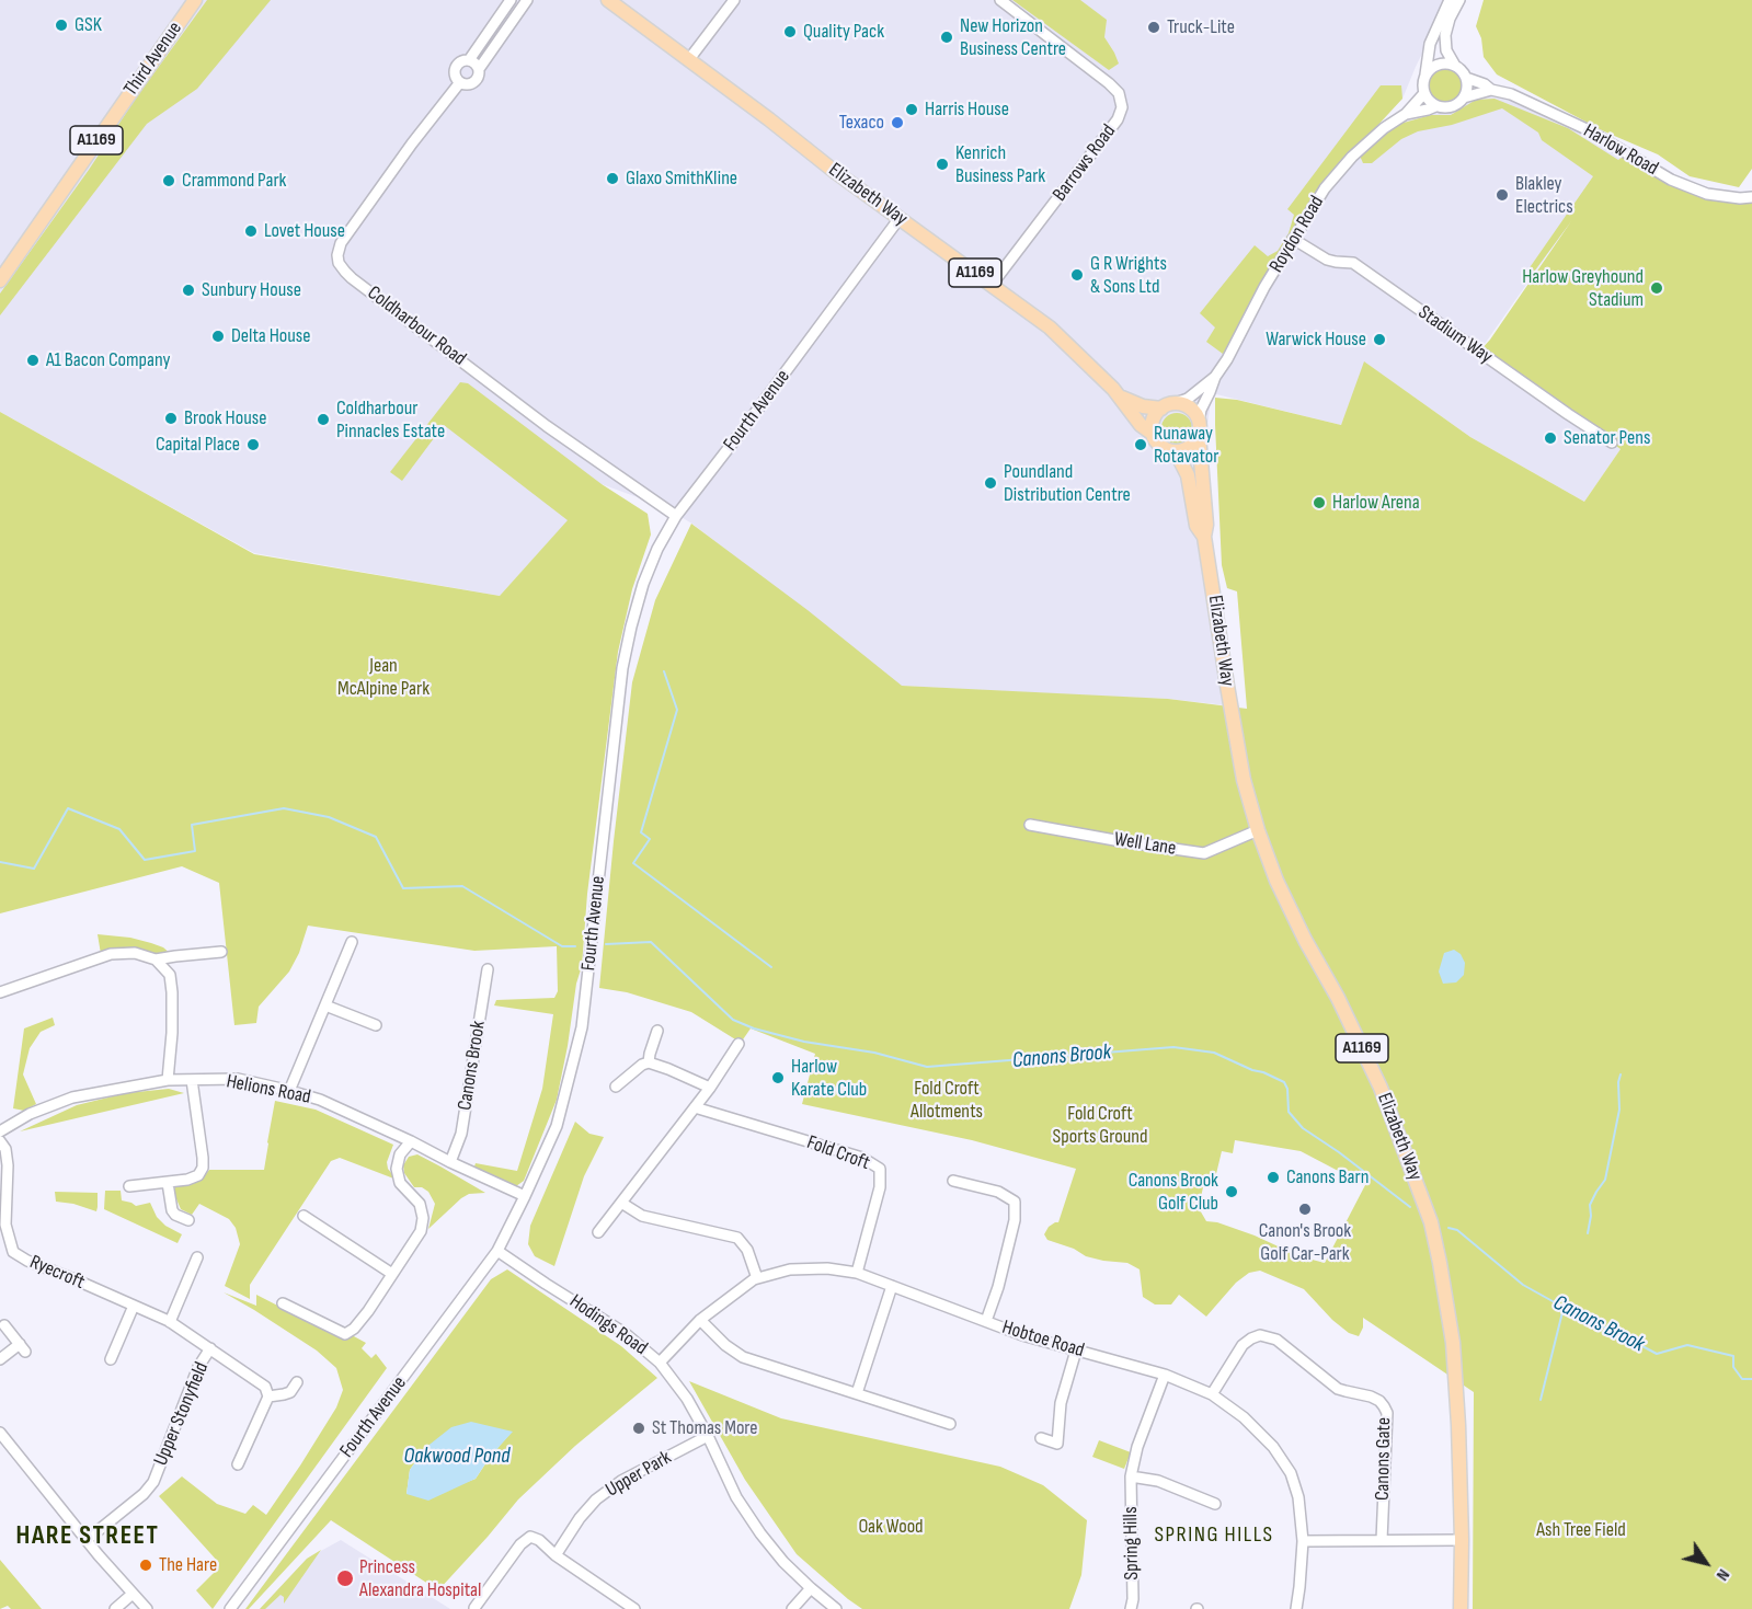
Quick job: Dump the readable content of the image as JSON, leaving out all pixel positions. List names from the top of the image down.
{
  "streets": {
    "main road": ["Third Avenue", "A1169", "Elizabeth Way"],
    "street": [
      "Harlow Road",
      "Barrows Road",
      "Roydon Road",
      "Coldharbour Road",
      "Stadium Way",
      "Fourth Avenue",
      "Well Lane",
      "Canons Brook",
      "Helions Road",
      "Fold Croft",
      "Ryecroft",
      "Hodings Road",
      "Hobtoe Road",
      "Upper Stonyfield",
      "Canons Gate",
      "Upper Park",
      "Spring Hills"
    ]
  },
  "crossings": [
    ["Harlow Road", "Roydon Road"],
    ["Barrows Road", "Elizabeth Way"],
    ["Elizabeth Way", "Roydon Road"],
    ["Elizabeth Way", "Fourth Avenue"],
    ["Elizabeth Way", "Well Lane"],
    ["Roydon Road", "Stadium Way"],
    ["Coldharbour Road", "Fourth Avenue"],
    ["Fourth Avenue", "Helions Road"],
    ["Fourth Avenue", "Hodings Road"],
    ["Canons Brook", "Helions Road"],
    ["Fold Croft", "Hobtoe Road"],
    ["Ryecroft", "Upper Stonyfield"],
    ["Hodings Road", "Hobtoe Road"],
    ["Hodings Road", "Upper Park"],
    ["Hobtoe Road", "Canons Gate"],
    ["Hobtoe Road", "Spring Hills"]
  ],
  "districts": ["SPRING HILLS", "HARE STREET"],
  "water": ["Canons Brook", "Oakwood Pond"],
  "parks": [
    "Jean McAlpine Park",
    "Fold Croft Allotments",
    "Fold Croft Sports Ground",
    "Oak Wood",
    "Ash Tree Field"
  ],
  "places": [
    "GSK",
    "Truck-Lite",
    "Quality Pack",
    "New Horizon Business Centre",
    "Harris House",
    "Texaco",
    "Kenrich Business Park",
    "Glaxo SmithKline",
    "Crammond Park",
    "Blakley Electrics",
    "Lovet House",
    "G R Wrights & Sons Ltd",
    "Harlow Greyhound Stadium",
    "Sunbury House",
    "Delta House",
    "Warwick House",
    "A1 Bacon Company",
    "Brook House",
    "Coldharbour Pinnacles Estate",
    "Senator Pens",
    "Capital Place",
    "Runaway Rotavator",
    "Poundland Distribution Centre",
    "Harlow Arena",
    "Harlow Karate Club",
    "Canons Barn",
    "Canons Brook Golf Club",
    "Canon's Brook Golf Car-Park",
    "St Thomas More",
    "The Hare",
    "Princess Alexandra Hospital"
  ],
  "north": "bottom right"
}
